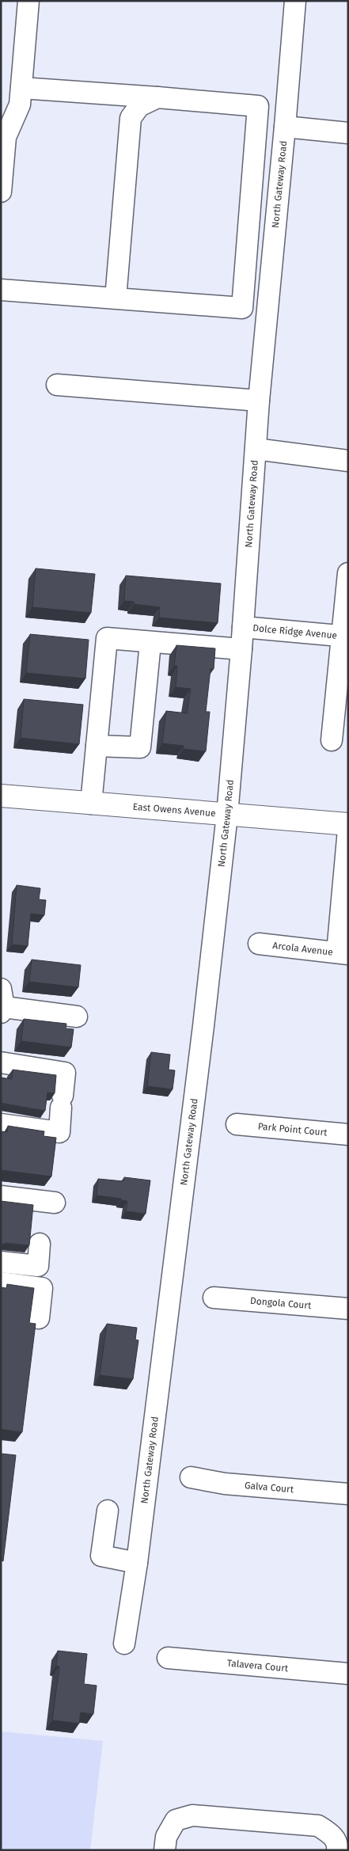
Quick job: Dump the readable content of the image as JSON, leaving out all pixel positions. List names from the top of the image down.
{
  "streets": {
    "main road": ["East Owens Avenue"],
    "street": [
      "North Gateway Road",
      "Dolce Ridge Avenue",
      "Arcola Avenue",
      "Park Point Court",
      "Dongola Court",
      "Galva Court",
      "Talavera Court"
    ]
  },
  "crossings": [
    ["North Gateway Road", "Dolce Ridge Avenue"],
    ["North Gateway Road", "East Owens Avenue"]
  ]
}
